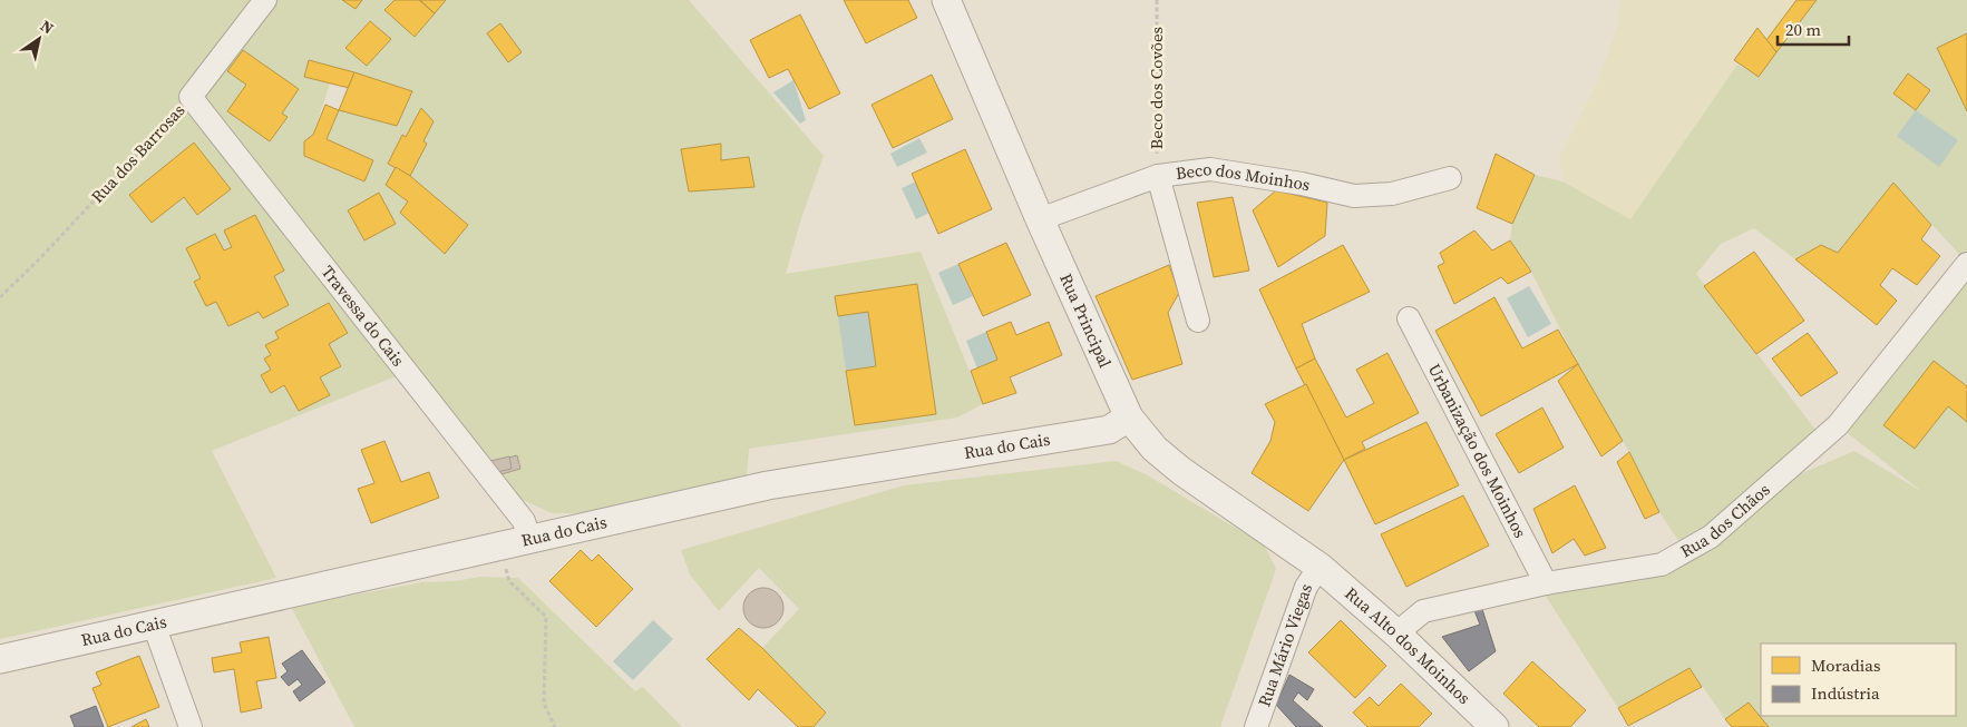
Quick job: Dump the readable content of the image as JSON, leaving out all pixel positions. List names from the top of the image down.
{
  "streets": {
    "street": [
      "Rua dos Barrosas",
      "Beco dos Moinhos",
      "Travessa do Cais",
      "Rua Principal",
      "Rua do Cais",
      "Urbanização dos Moinhos",
      "Rua dos Chãos",
      "Rua Mário Viegas",
      "Rua Alto dos Moinhos"
    ],
    "path": ["Beco dos Covões"]
  },
  "crossings": [
    ["Beco dos Covões", "Beco dos Moinhos"],
    ["Rua dos Barrosas", "Travessa do Cais"],
    ["Beco dos Moinhos", "Rua Principal"],
    ["Travessa do Cais", "Rua do Cais"],
    ["Rua Principal", "Rua do Cais"],
    ["Rua Principal", "Rua Mário Viegas"],
    ["Rua Principal", "Rua Alto dos Moinhos"],
    ["Urbanização dos Moinhos", "Rua dos Chãos"],
    ["Rua dos Chãos", "Rua Alto dos Moinhos"],
    ["Rua Mário Viegas", "Rua Alto dos Moinhos"]
  ],
  "legend": ["Moradias", "Indústria"],
  "scale_bar": "20 m",
  "north": "top right"
}
